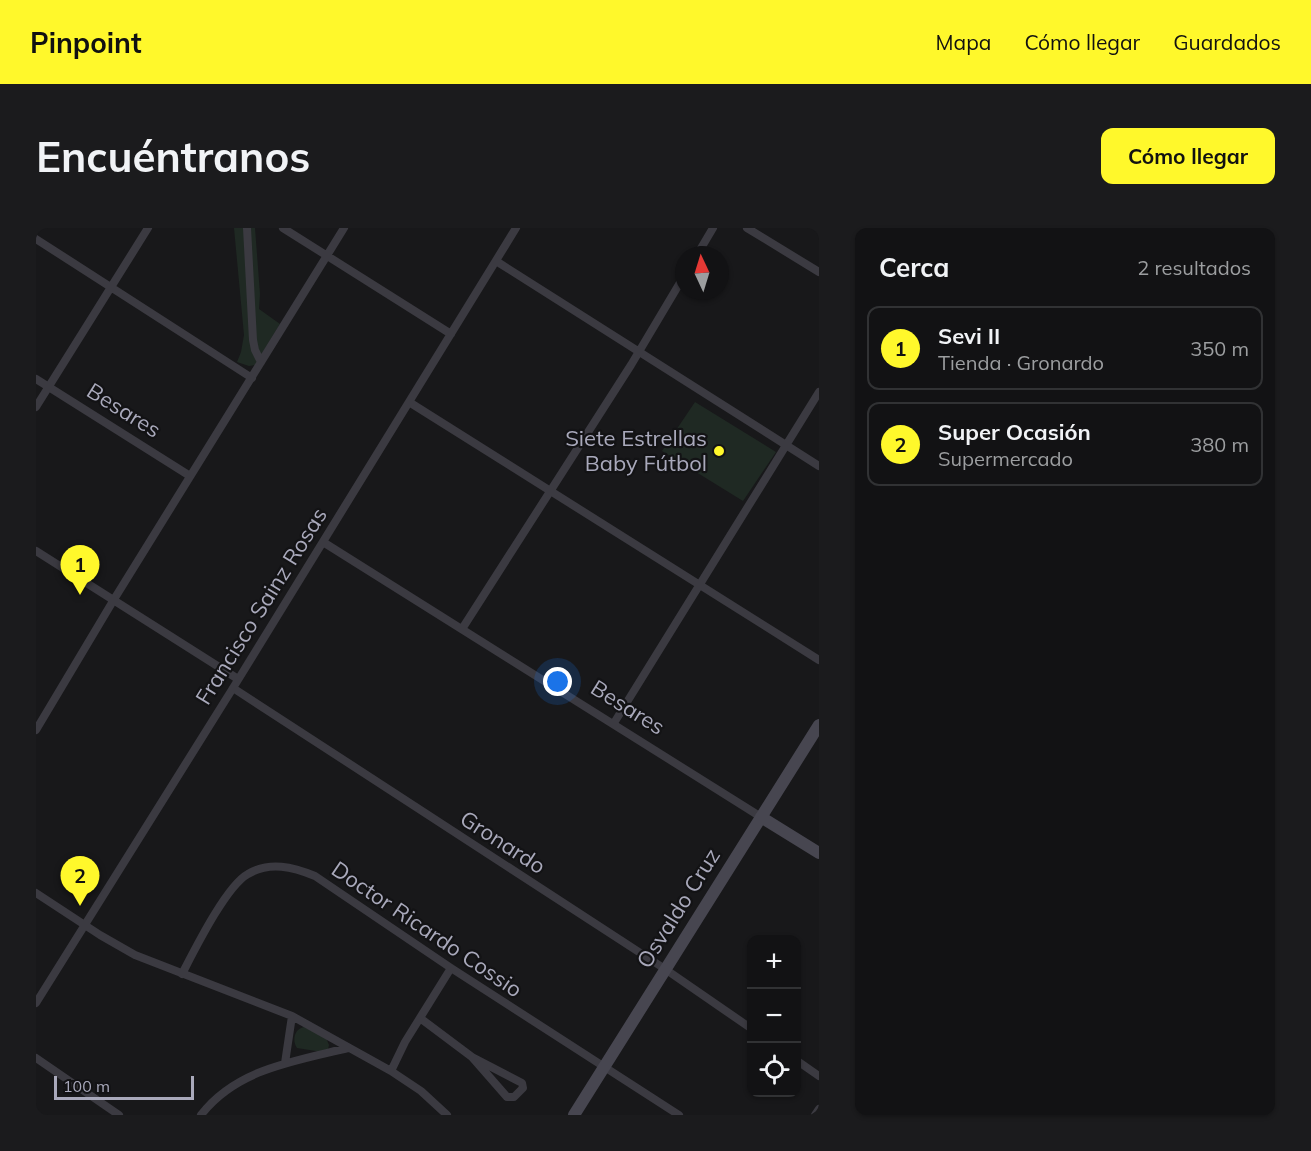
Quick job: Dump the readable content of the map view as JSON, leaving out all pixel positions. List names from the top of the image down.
{
  "streets": {
    "street": [
      "Besares",
      "Francisco Sainz Rosas",
      "Gronardo",
      "Osvaldo Cruz",
      "Doctor Ricardo Cossio"
    ]
  },
  "crossings": [
    ["Besares", "Francisco Sainz Rosas"],
    ["Besares", "Osvaldo Cruz"],
    ["Francisco Sainz Rosas", "Gronardo"],
    ["Gronardo", "Osvaldo Cruz"],
    ["Osvaldo Cruz", "Doctor Ricardo Cossio"]
  ],
  "places": ["Siete Estrellas Baby Fútbol"],
  "scale_bar": "100 m",
  "north": "top",
  "page": {
    "header": "Pinpoint",
    "nav": ["Mapa", "Cómo llegar", "Guardados"],
    "buttons": "Cómo llegar",
    "title": "Encuéntranos",
    "heading": ["Cerca", "2 resultados"],
    "list": [
      {
        "mark": "1",
        "name": "Sevi II",
        "note": "Tienda · Gronardo",
        "value": "350 m"
      },
      {
        "mark": "2",
        "name": "Super Ocasión",
        "note": "Supermercado",
        "value": "380 m"
      }
    ],
    "pins": ["1", "2"],
    "map_buttons": ["+", "−"],
    "scale": "100 m"
  }
}
